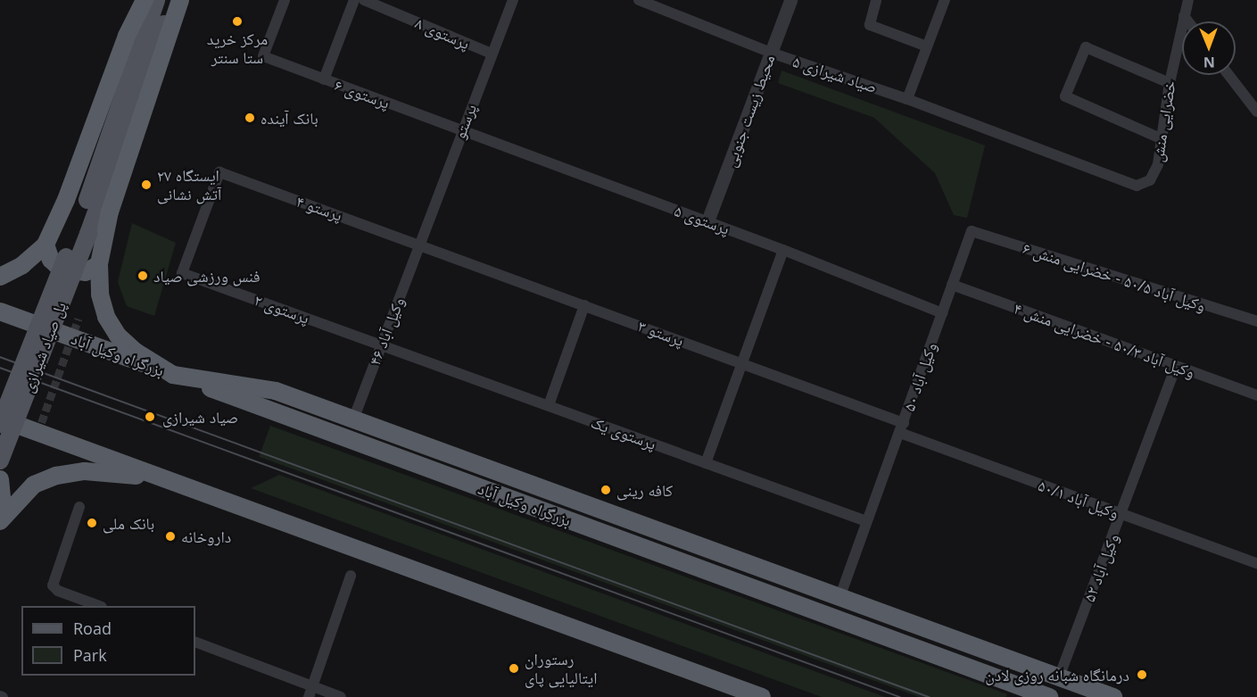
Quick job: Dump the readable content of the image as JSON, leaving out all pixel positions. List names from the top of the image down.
{
  "streets": {
    "highway": ["بزرگراه وکیل آباد"],
    "main road": ["پل صیاد شیرازی"],
    "street": [
      "پرستوی ۸",
      "صیاد شیرازی ۵",
      "پرستوی ۶",
      "محیط زیست جنوبی",
      "پرستو",
      "خضرایی منش",
      "پرستو ۴",
      "پرستوی ۵",
      "وکیل آباد ۵۰/۵ - خضرایی منش ۶",
      "پرستوی ۲",
      "۴۶ وکیل آباد",
      "پرستو ۳",
      "وکیل آباد ۵۰/۳ - خضرایی منش ۴",
      "۵۰ وکیل آباد",
      "پرستوی یک",
      "وکیل آباد ۵۰/۱",
      "۵۲ وکیل آباد"
    ]
  },
  "crossings": [
    ["پرستوی ۸", "پرستو"],
    ["صیاد شیرازی ۵", "محیط زیست جنوبی"],
    ["صیاد شیرازی ۵", "خضرایی منش"],
    ["پرستوی ۶", "پرستو"],
    ["پرستوی ۶", "پرستوی ۵"],
    ["محیط زیست جنوبی", "پرستوی ۵"],
    ["پرستو", "پرستو ۴"],
    ["پرستو", "پرستوی ۵"],
    ["پرستو", "۴۶ وکیل آباد"],
    ["پرستو", "پرستو ۳"],
    ["پرستو ۴", "پرستوی ۲"],
    ["پرستو ۴", "۴۶ وکیل آباد"],
    ["پرستو ۴", "پرستو ۳"],
    ["پرستوی ۵", "۵۰ وکیل آباد"],
    ["وکیل آباد ۵۰/۵ - خضرایی منش ۶", "۵۰ وکیل آباد"],
    ["پرستوی ۲", "۴۶ وکیل آباد"],
    ["پرستوی ۲", "پرستوی یک"],
    ["۴۶ وکیل آباد", "پرستو ۳"],
    ["۴۶ وکیل آباد", "پرستوی یک"],
    ["پرستو ۳", "۵۰ وکیل آباد"],
    ["پرستو ۳", "وکیل آباد ۵۰/۱"],
    ["وکیل آباد ۵۰/۳ - خضرایی منش ۴", "۵۰ وکیل آباد"],
    ["وکیل آباد ۵۰/۳ - خضرایی منش ۴", "۵۲ وکیل آباد"],
    ["۵۰ وکیل آباد", "پرستوی یک"],
    ["۵۰ وکیل آباد", "وکیل آباد ۵۰/۱"],
    ["وکیل آباد ۵۰/۱", "۵۲ وکیل آباد"]
  ],
  "places": [
    "مرکز خرید ستا سنتر",
    "بانک آینده",
    "ایستگاه ۲۷ آتش نشانی",
    "فنس ورزشی صیاد",
    "صیاد شیرازی",
    "کافه رینی",
    "بانک ملی",
    "داروخانه",
    "رستوران ایتالیایی پای",
    "درمانگاه شبانه روزی لادن"
  ],
  "legend": ["Road", "Park"],
  "north": "bottom"
}
